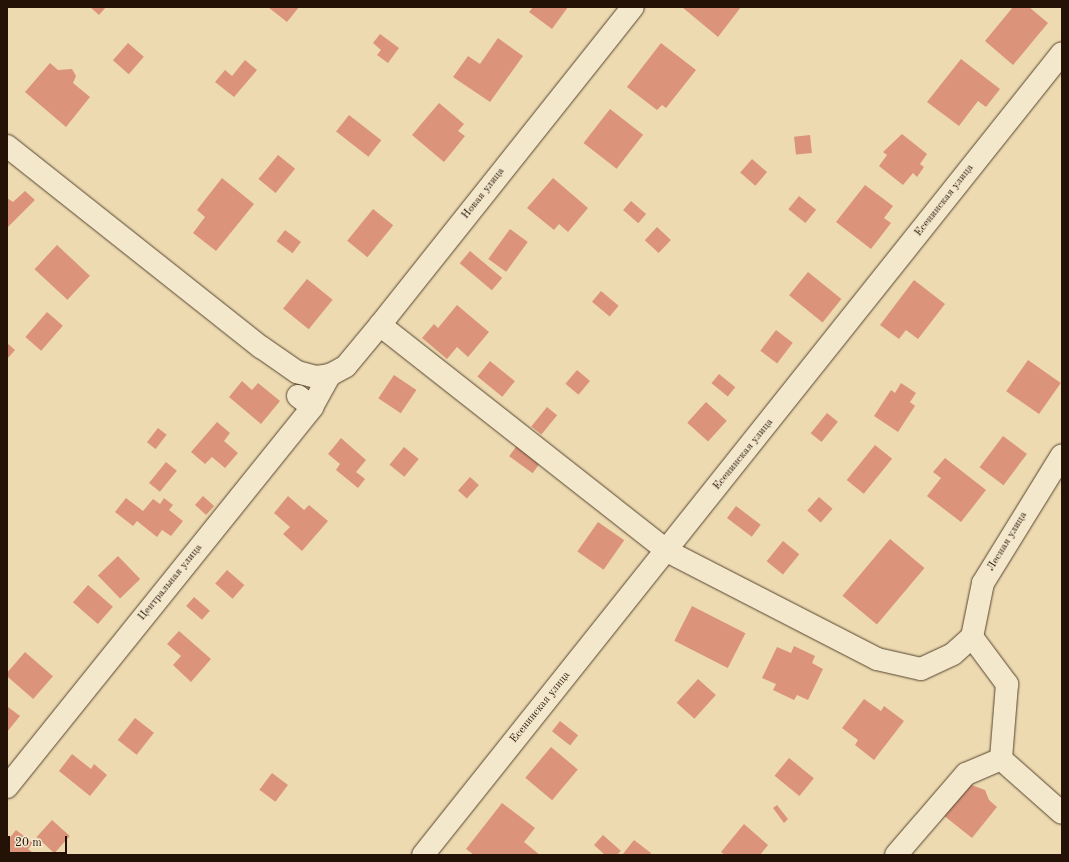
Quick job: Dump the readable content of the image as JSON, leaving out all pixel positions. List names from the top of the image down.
{
  "streets": {
    "street": [
      "Новая улица",
      "Есенинская улица",
      "Лесная улица",
      "Центральная улица"
    ]
  },
  "crossings": [
    ["Новая улица", "Центральная улица"]
  ],
  "scale_bar": "20 m"
}
